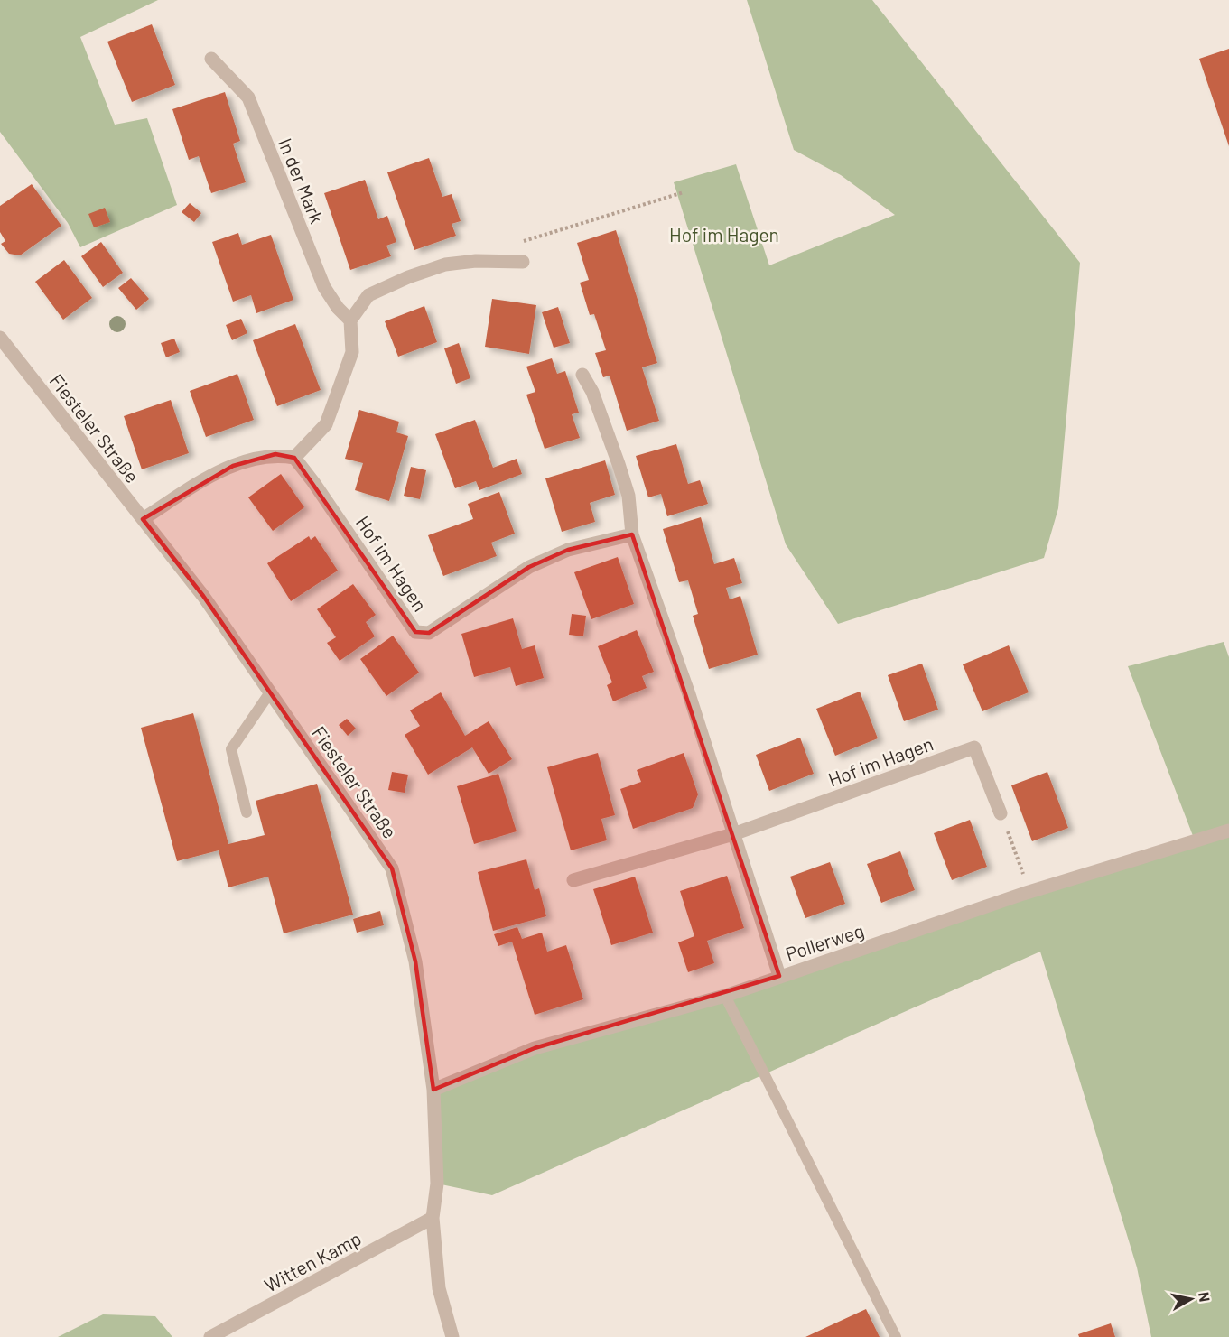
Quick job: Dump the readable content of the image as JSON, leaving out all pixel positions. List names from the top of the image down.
{
  "streets": {
    "street": [
      "In der Mark",
      "Fiesteler Straße",
      "Hof im Hagen",
      "Pollerweg",
      "Witten Kamp"
    ]
  },
  "crossings": [
    ["Fiesteler Straße", "Pollerweg"],
    ["Fiesteler Straße", "Witten Kamp"]
  ],
  "parks": ["Hof im Hagen"],
  "north": "right"
}
